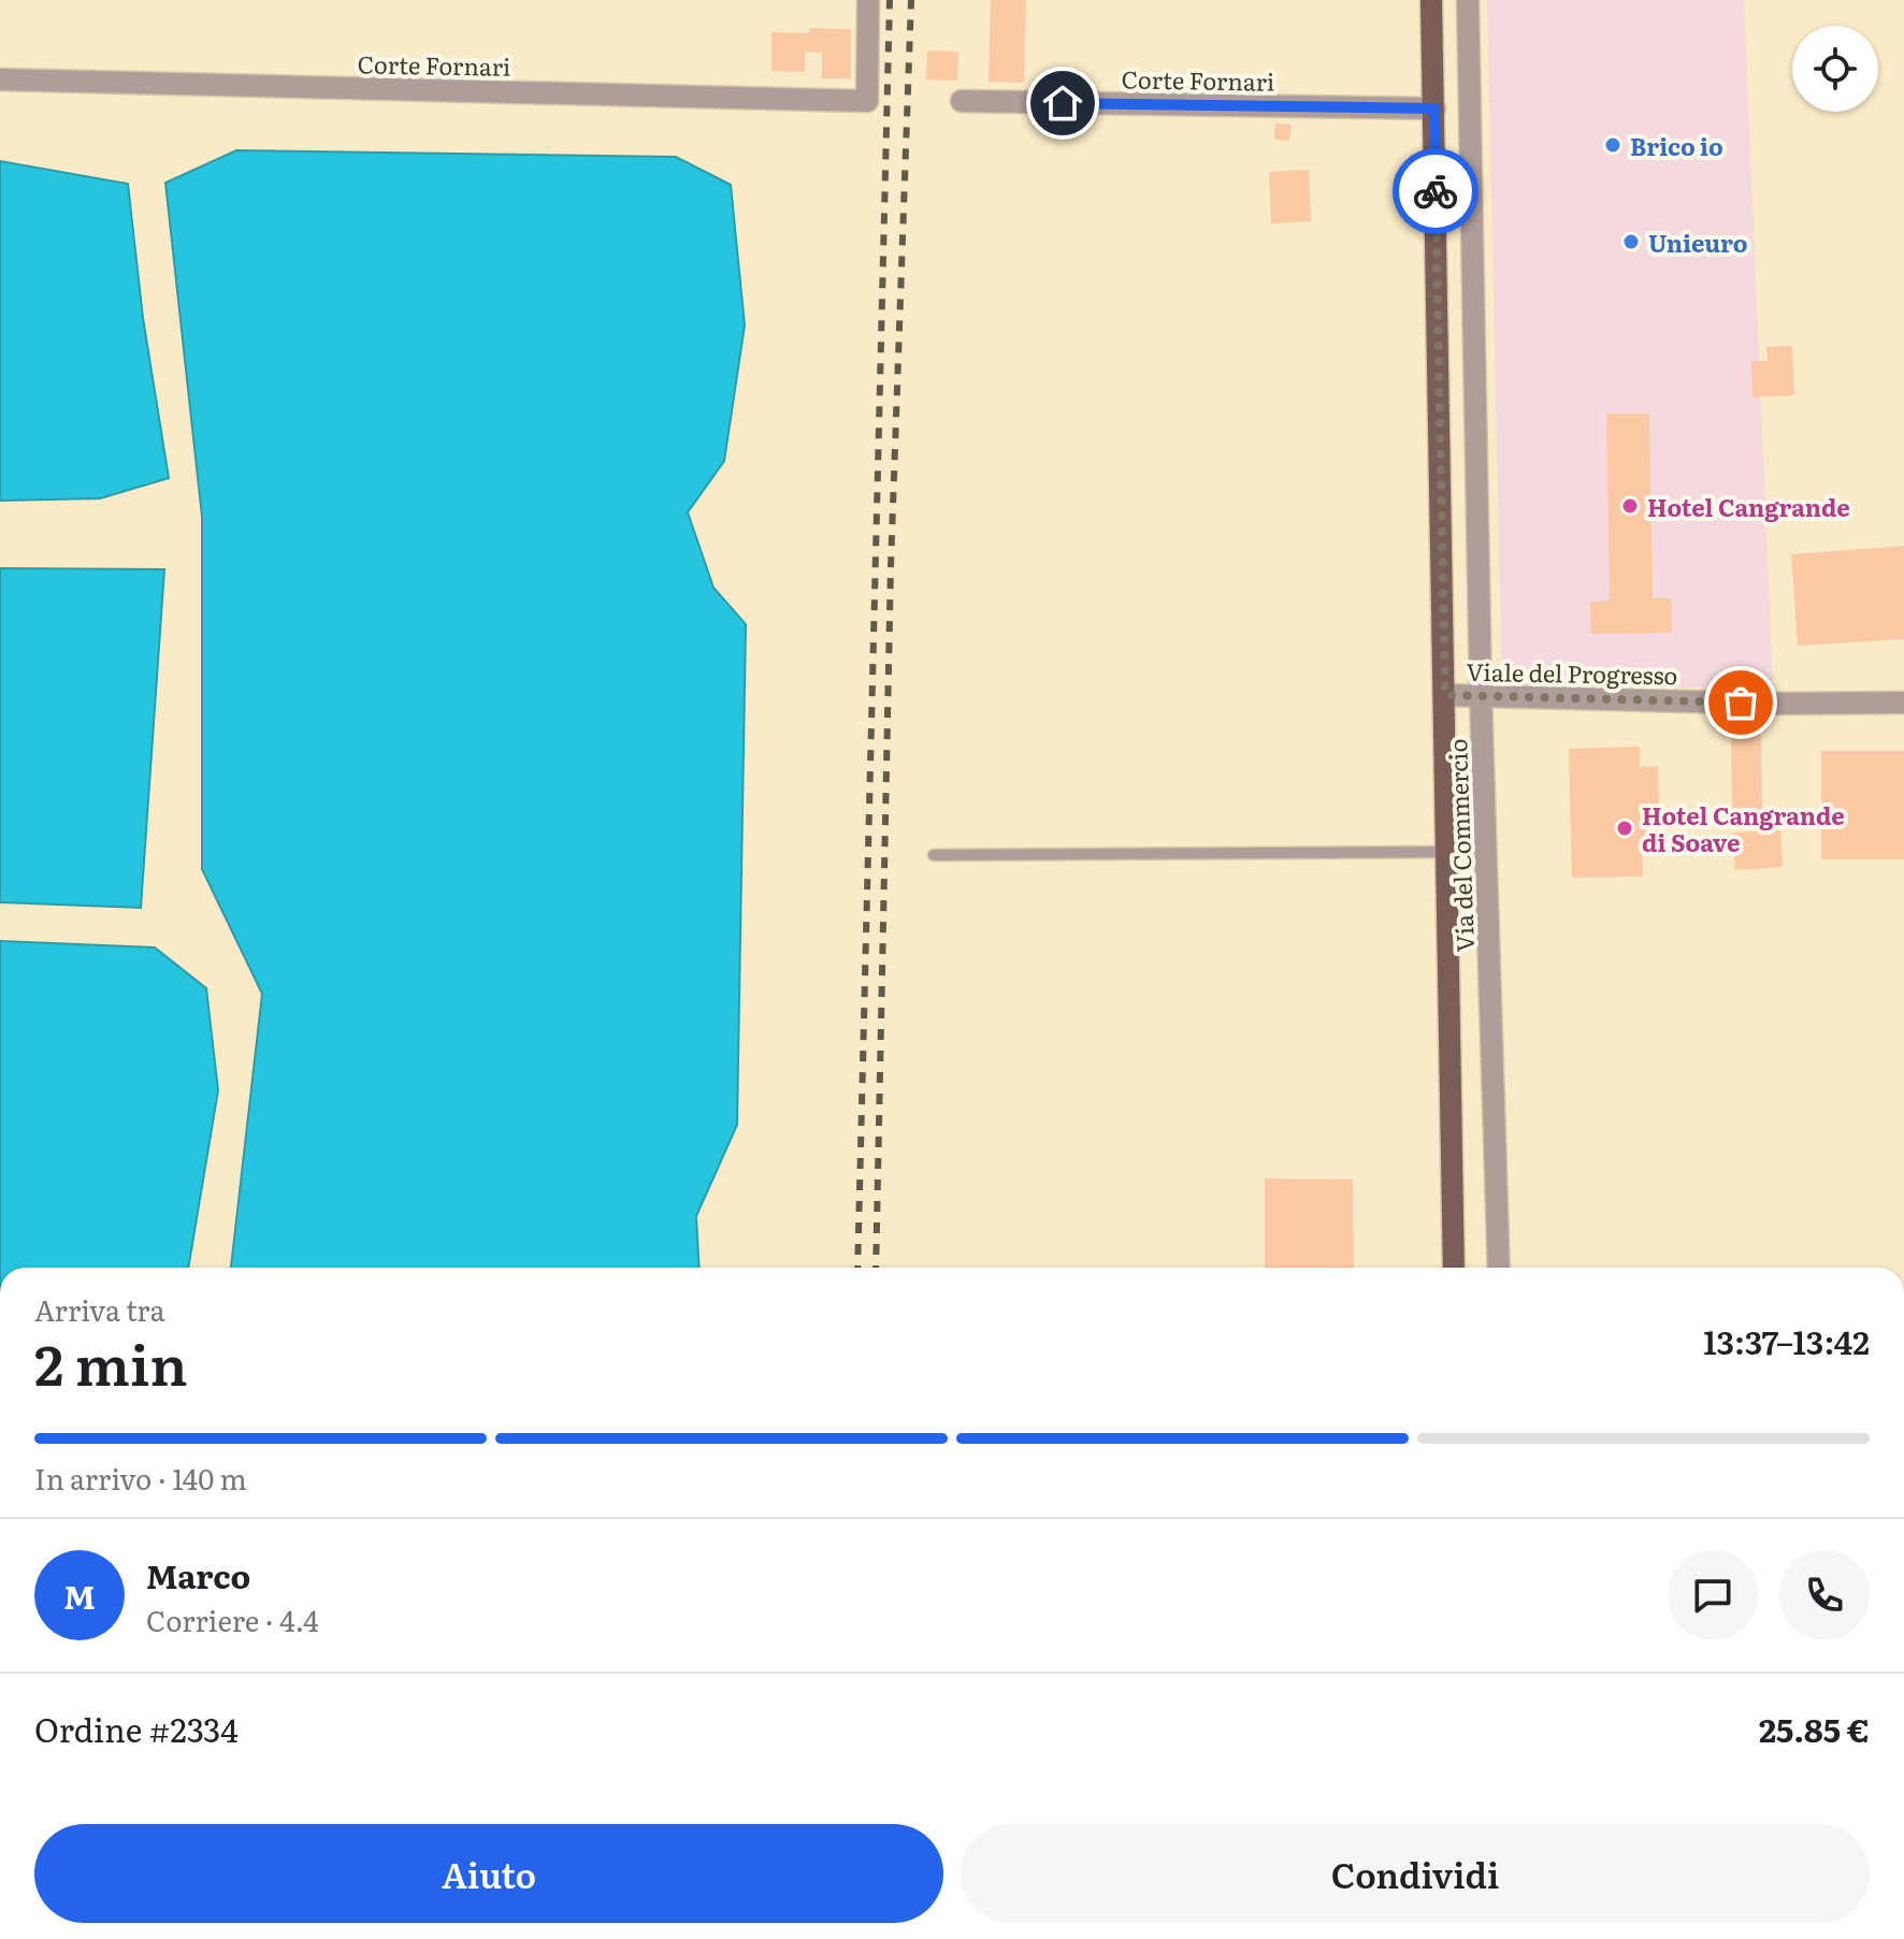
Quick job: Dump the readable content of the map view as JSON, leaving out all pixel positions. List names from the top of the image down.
{
  "streets": {
    "street": ["Corte Fornari", "Viale del Progresso", "Via del Commercio"]
  },
  "crossings": [
    ["Viale del Progresso", "Via del Commercio"]
  ],
  "places": [
    "Brico io",
    "Unieuro",
    "Hotel Cangrande",
    "Hotel Cangrande di Soave"
  ],
  "page": {
    "heading": ["2 min", "Arriva tra", "13:37–13:42"],
    "panel": [
      "Marco",
      "Corriere · 4.4",
      "Ordine #2334",
      "25.85 €"
    ],
    "bar": "In arrivo · 140 m",
    "round": "M",
    "buttons": ["Aiuto", "Condividi"]
  }
}
